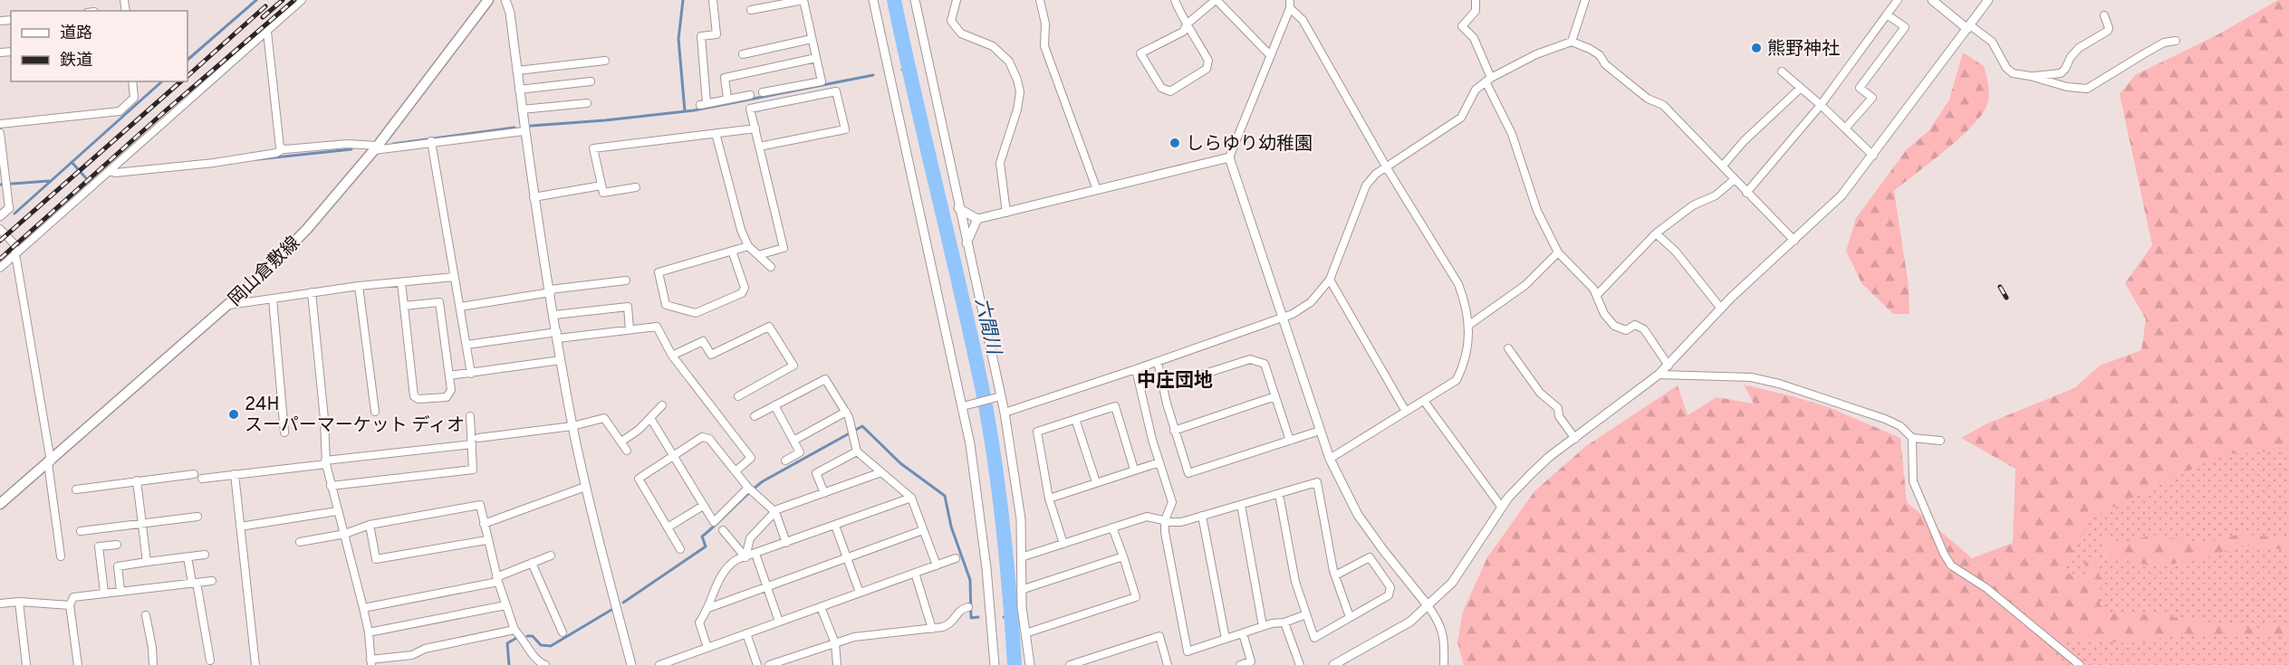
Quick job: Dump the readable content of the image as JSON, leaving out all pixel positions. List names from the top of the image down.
{
  "streets": {
    "main road": ["岡山倉敷線"]
  },
  "districts": ["中庄団地"],
  "water": ["六間川"],
  "places": ["熊野神社", "しらゆり幼稚園", "24H スーパーマーケット ディオ"],
  "legend": ["道路", "鉄道"]
}
